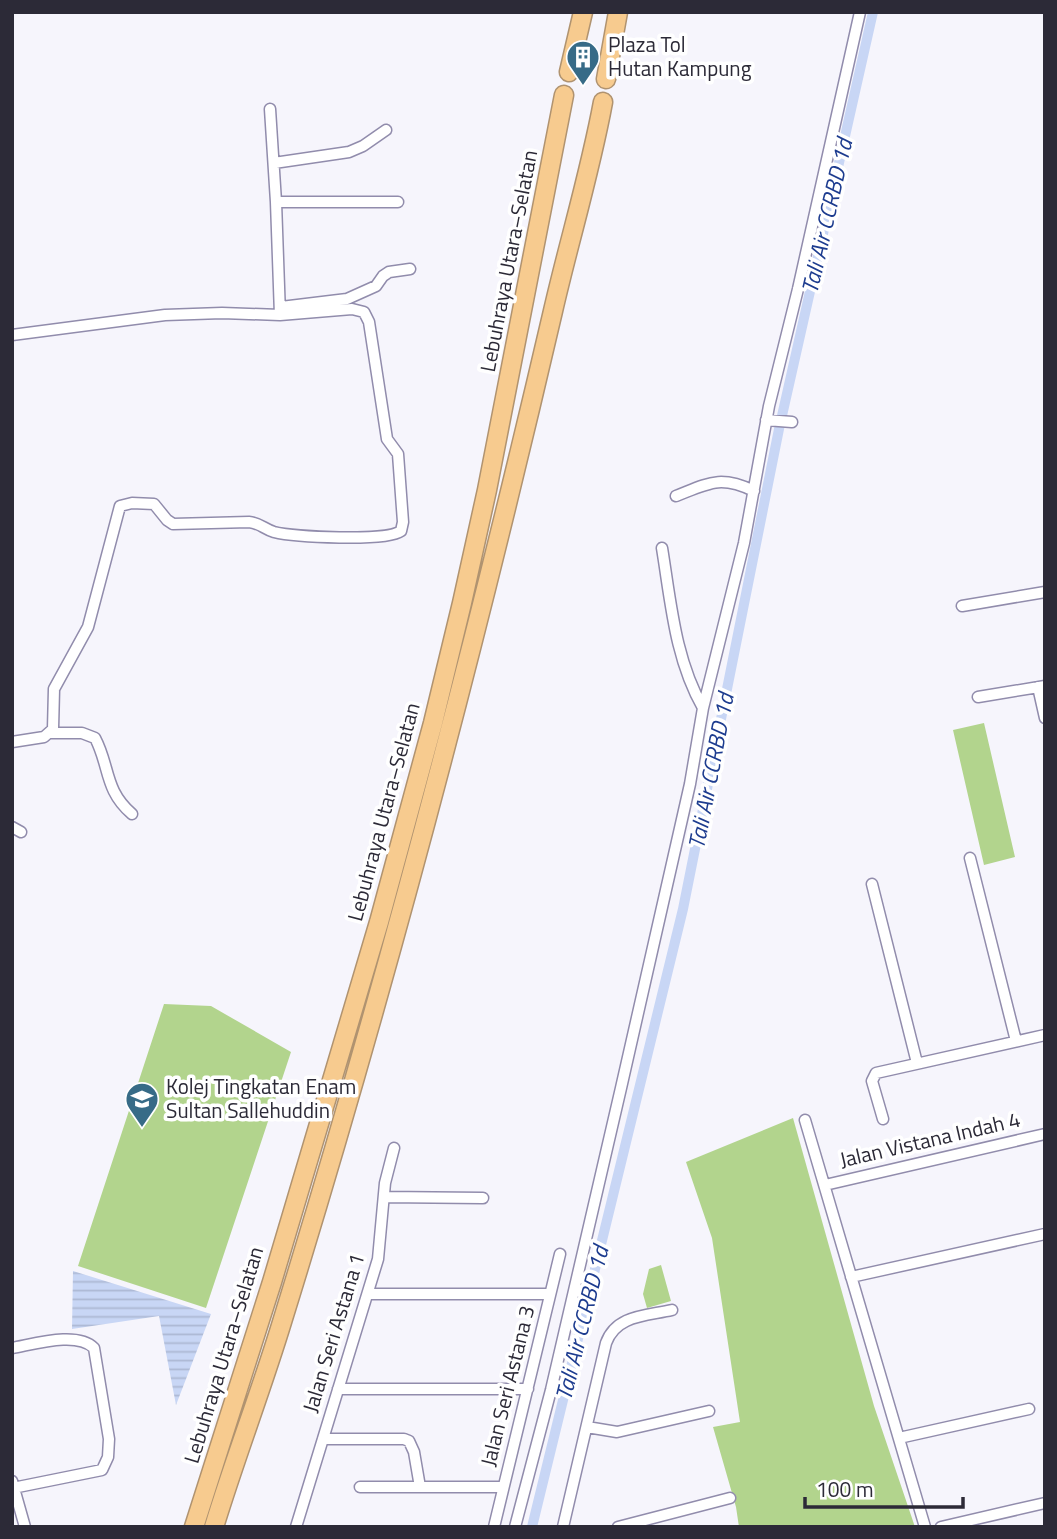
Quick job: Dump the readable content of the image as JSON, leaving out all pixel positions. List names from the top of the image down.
{
  "streets": {
    "highway": ["Lebuhraya Utara–Selatan"],
    "street": ["Jalan Vistana Indah 4", "Jalan Seri Astana 1", "Jalan Seri Astana 3"]
  },
  "water": ["Tali Air CCRBD 1d"],
  "places": {
    "building": ["Plaza Tol Hutan Kampung"],
    "school or university": ["Kolej Tingkatan Enam Sultan Sallehuddin"]
  },
  "scale_bar": "100 m"
}
